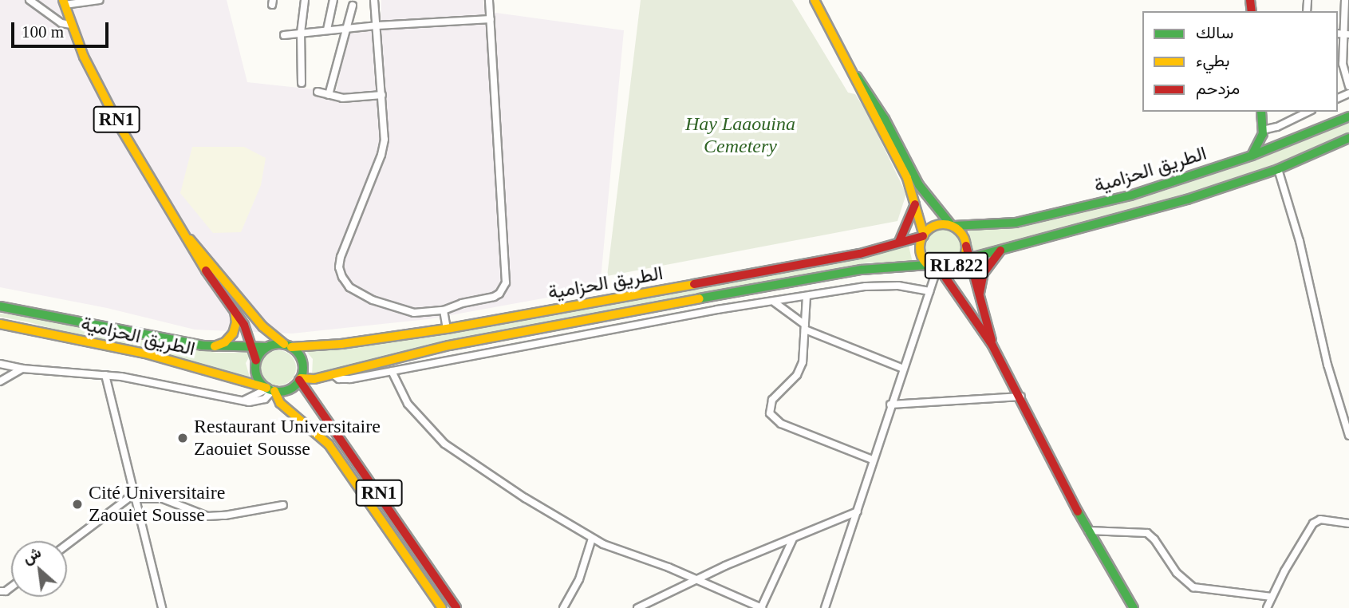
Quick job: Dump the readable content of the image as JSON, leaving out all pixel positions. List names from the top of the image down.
{
  "streets": {
    "main road": ["RN1", "الطريق الحزامية", "RL822"]
  },
  "crossings": [
    ["RN1", "الطريق الحزامية"],
    ["الطريق الحزامية", "RL822"]
  ],
  "parks": ["Hay Laaouina Cemetery"],
  "places": ["Restaurant Universitaire Zaouiet Sousse", "Cité Universitaire Zaouiet Sousse"],
  "legend": ["سالك", "بطيء", "مزدحم"],
  "scale_bar": "100 m",
  "north": "top left"
}
